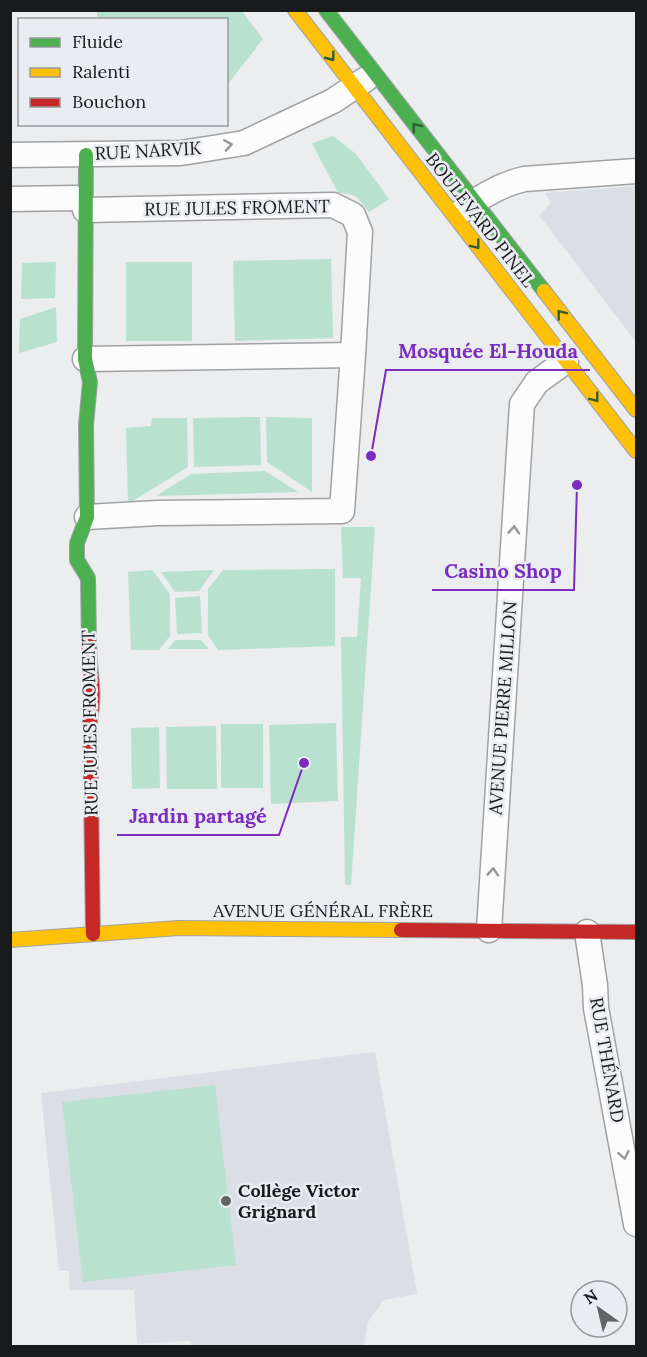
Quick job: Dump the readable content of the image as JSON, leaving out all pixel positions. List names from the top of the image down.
{
  "streets": {
    "street": [
      "RUE NARVIK",
      "RUE JULES FROMENT",
      "BOULEVARD PINEL",
      "AVENUE PIERRE MILLON",
      "AVENUE GÉNÉRAL FRÈRE",
      "RUE THÉNARD"
    ]
  },
  "crossings": [
    ["RUE NARVIK", "RUE JULES FROMENT"],
    ["RUE NARVIK", "BOULEVARD PINEL"],
    ["RUE JULES FROMENT", "AVENUE GÉNÉRAL FRÈRE"],
    ["BOULEVARD PINEL", "AVENUE PIERRE MILLON"],
    ["AVENUE PIERRE MILLON", "AVENUE GÉNÉRAL FRÈRE"],
    ["AVENUE GÉNÉRAL FRÈRE", "RUE THÉNARD"]
  ],
  "one_way": ["AVENUE PIERRE MILLON", "RUE THÉNARD"],
  "places": [
    "Mosquée El-Houda",
    "Casino Shop",
    "Jardin partagé",
    "Collège Victor Grignard"
  ],
  "legend": ["Fluide", "Ralenti", "Bouchon"],
  "north": "top left"
}
